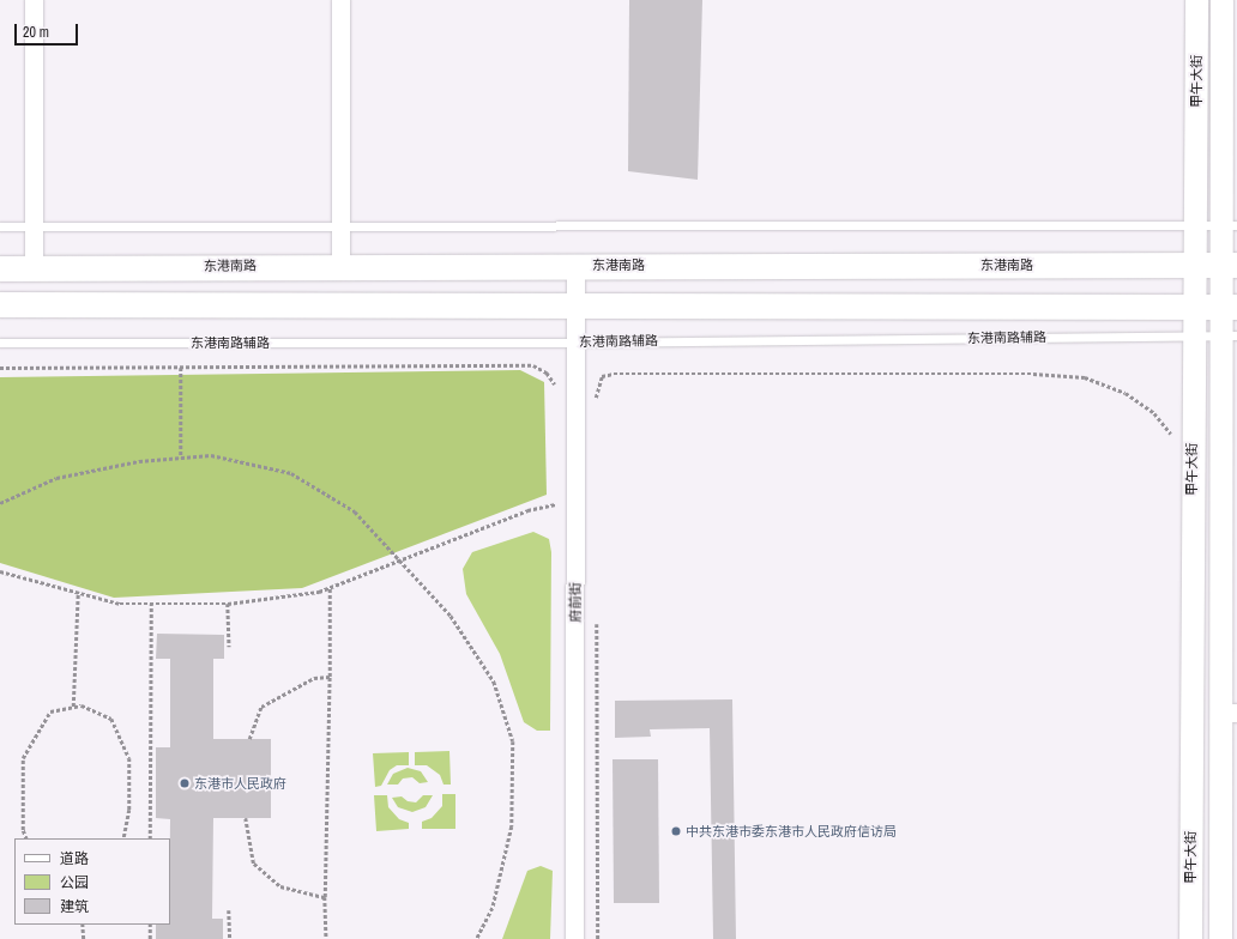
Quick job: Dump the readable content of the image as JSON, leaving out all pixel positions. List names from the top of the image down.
{
  "streets": {
    "main road": ["东港南路"],
    "street": ["甲午大街", "府前街"],
    "lane": ["东港南路辅路"]
  },
  "crossings": [
    ["甲午大街", "东港南路"],
    ["甲午大街", "东港南路辅路"],
    ["东港南路", "府前街"],
    ["东港南路辅路", "府前街"]
  ],
  "places": ["东港市人民政府", "中共东港市委东港市人民政府信访局"],
  "legend": ["道路", "公园", "建筑"],
  "scale_bar": "20 m"
}
